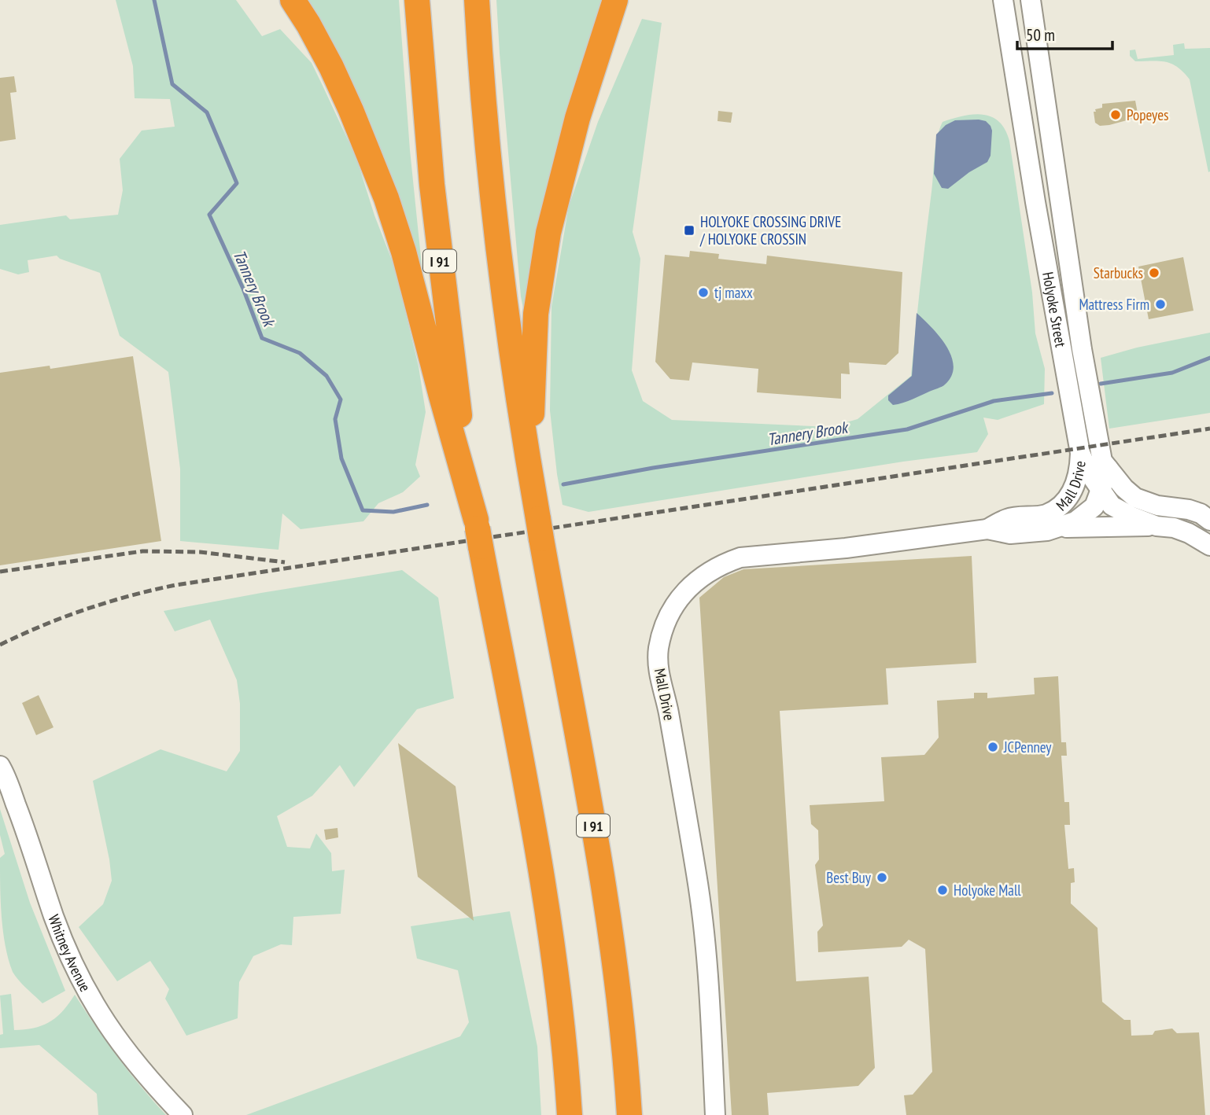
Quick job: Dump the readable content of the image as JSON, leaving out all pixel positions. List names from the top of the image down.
{
  "streets": {
    "highway": ["I 91"],
    "street": ["Holyoke Street", "Mall Drive", "Whitney Avenue"]
  },
  "crossings": [
    ["Holyoke Street", "Mall Drive"]
  ],
  "water": ["Tannery Brook"],
  "places": {
    "other": [
      "Popeyes",
      "Starbucks",
      "tj maxx",
      "Mattress Firm",
      "JCPenney",
      "Best Buy",
      "Holyoke Mall"
    ],
    "transit": ["HOLYOKE CROSSING DRIVE / HOLYOKE CROSSIN"]
  },
  "scale_bar": "50 m"
}
